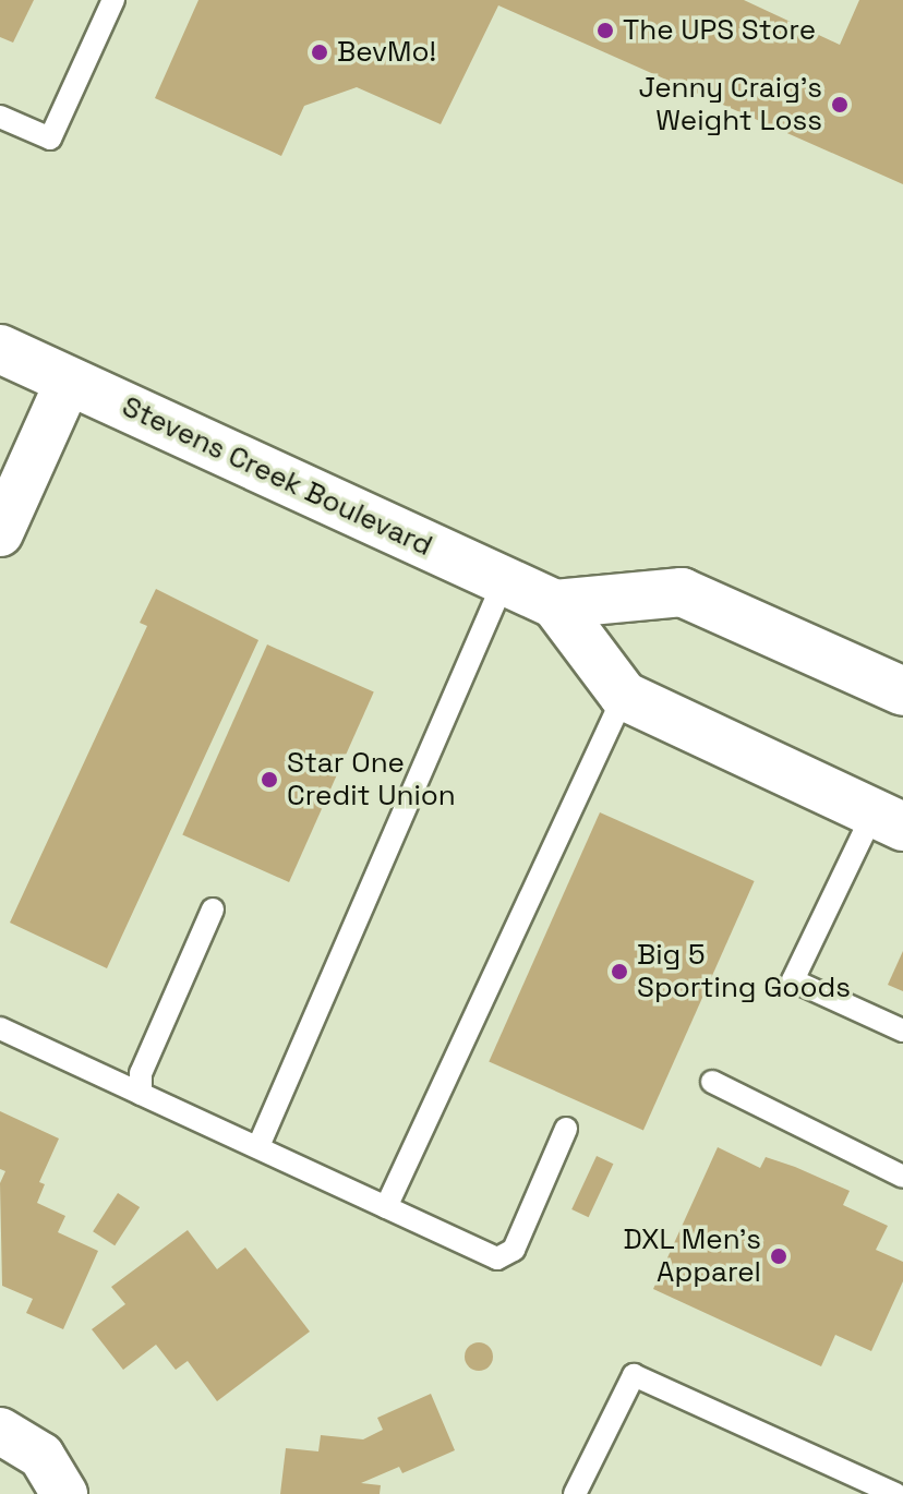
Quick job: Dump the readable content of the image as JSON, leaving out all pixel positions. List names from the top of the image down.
{
  "streets": {
    "main road": ["Stevens Creek Boulevard"]
  },
  "places": [
    "The UPS Store",
    "BevMo!",
    "Jenny Craig’s Weight Loss",
    "Star One Credit Union",
    "Big 5 Sporting Goods",
    "DXL Men's Apparel"
  ]
}
